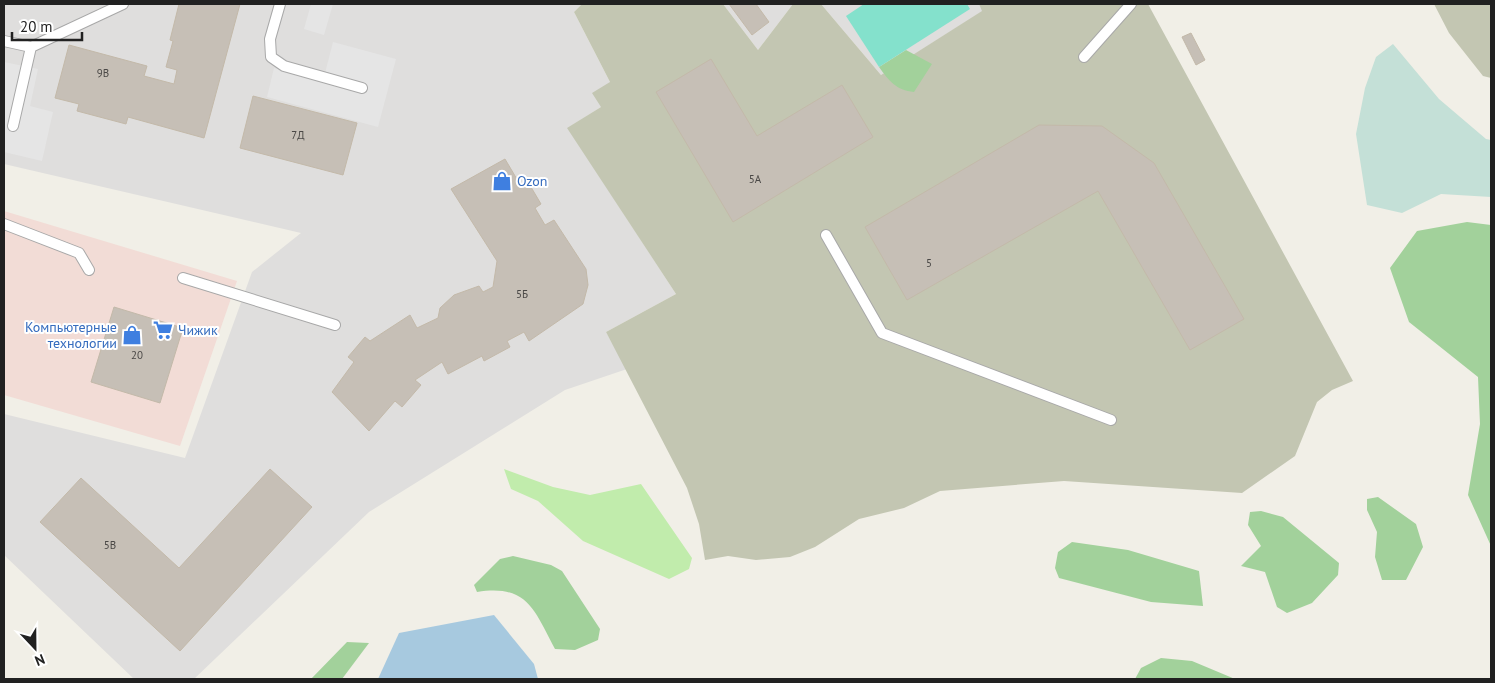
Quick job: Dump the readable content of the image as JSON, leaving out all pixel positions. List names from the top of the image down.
{
  "places": {
    "shop": ["Ozon", "Компьютерные технологии"],
    "supermarket": ["Чижик"]
  },
  "house_numbers": [
    "9В",
    "7Д",
    "5А",
    "5",
    "5Б",
    "20",
    "5В"
  ],
  "scale_bar": "20 m",
  "north": "bottom"
}
